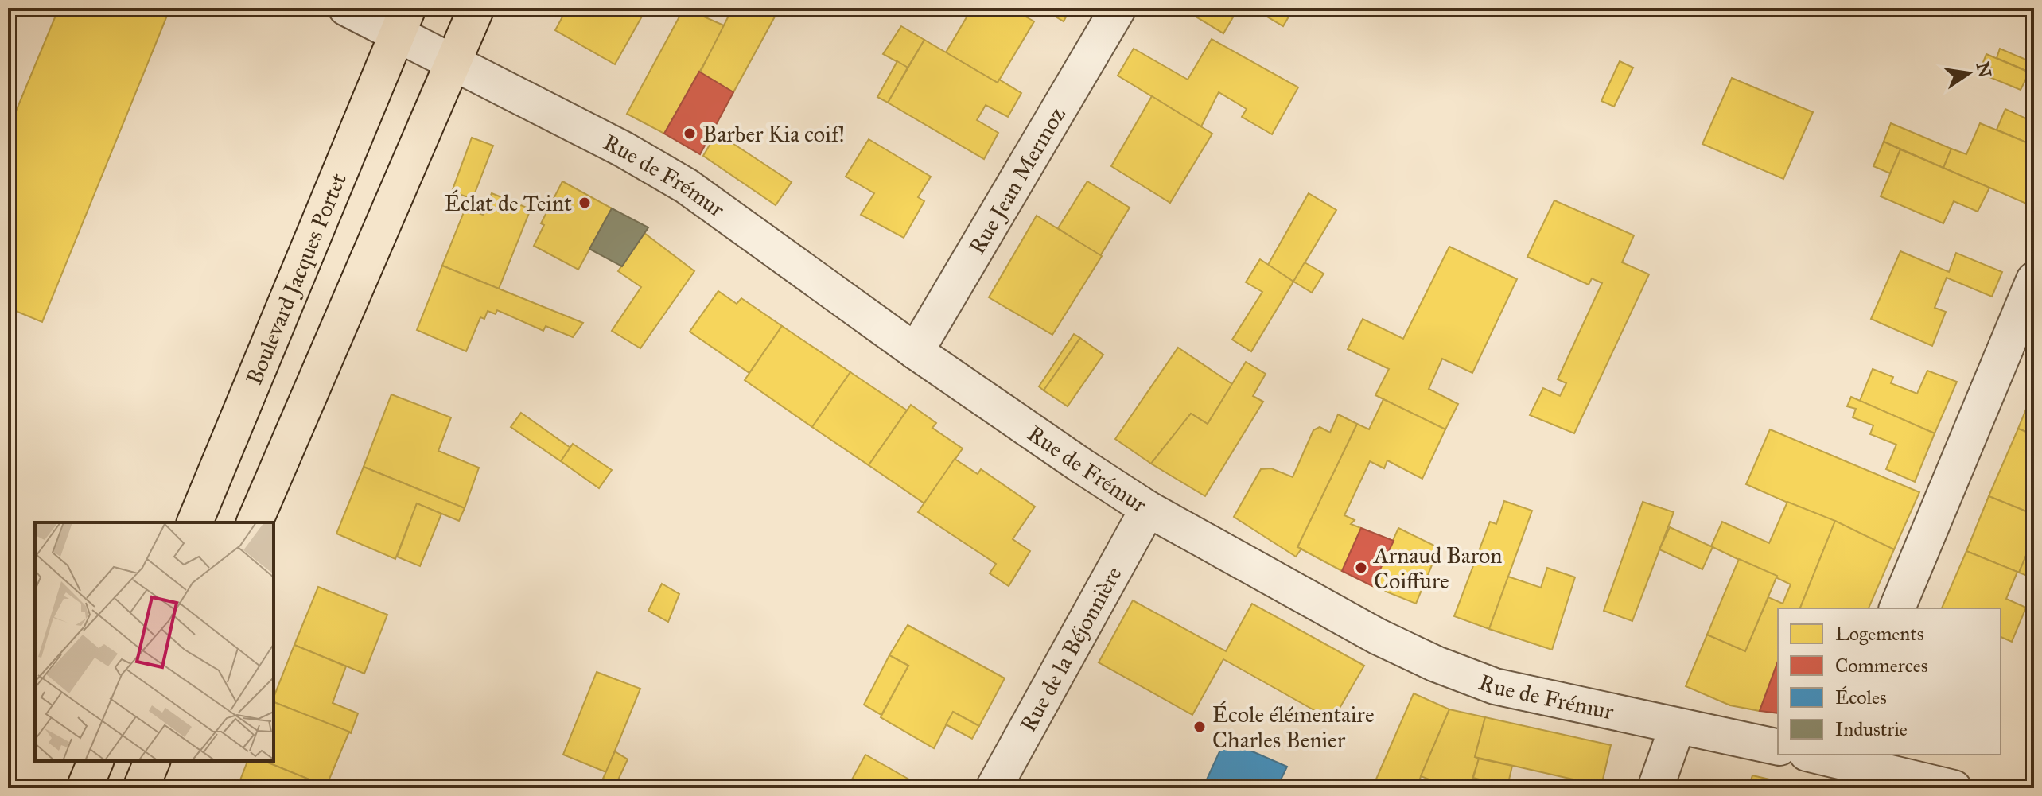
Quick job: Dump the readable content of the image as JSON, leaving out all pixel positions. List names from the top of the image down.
{
  "streets": {
    "main road": ["Boulevard Jacques Portet"],
    "street": ["Rue de Frémur", "Rue Jean Mermoz", "Rue de la Béjonnière"]
  },
  "crossings": [
    ["Rue de Frémur", "Rue Jean Mermoz"],
    ["Rue de Frémur", "Boulevard Jacques Portet"],
    ["Rue de Frémur", "Rue de la Béjonnière"]
  ],
  "places": [
    "Barber Kia coif!",
    "Éclat de Teint",
    "Arnaud Baron Coiffure",
    "École élémentaire Charles Benier"
  ],
  "legend": [
    "Logements",
    "Commerces",
    "Écoles",
    "Industrie"
  ],
  "north": "right"
}
